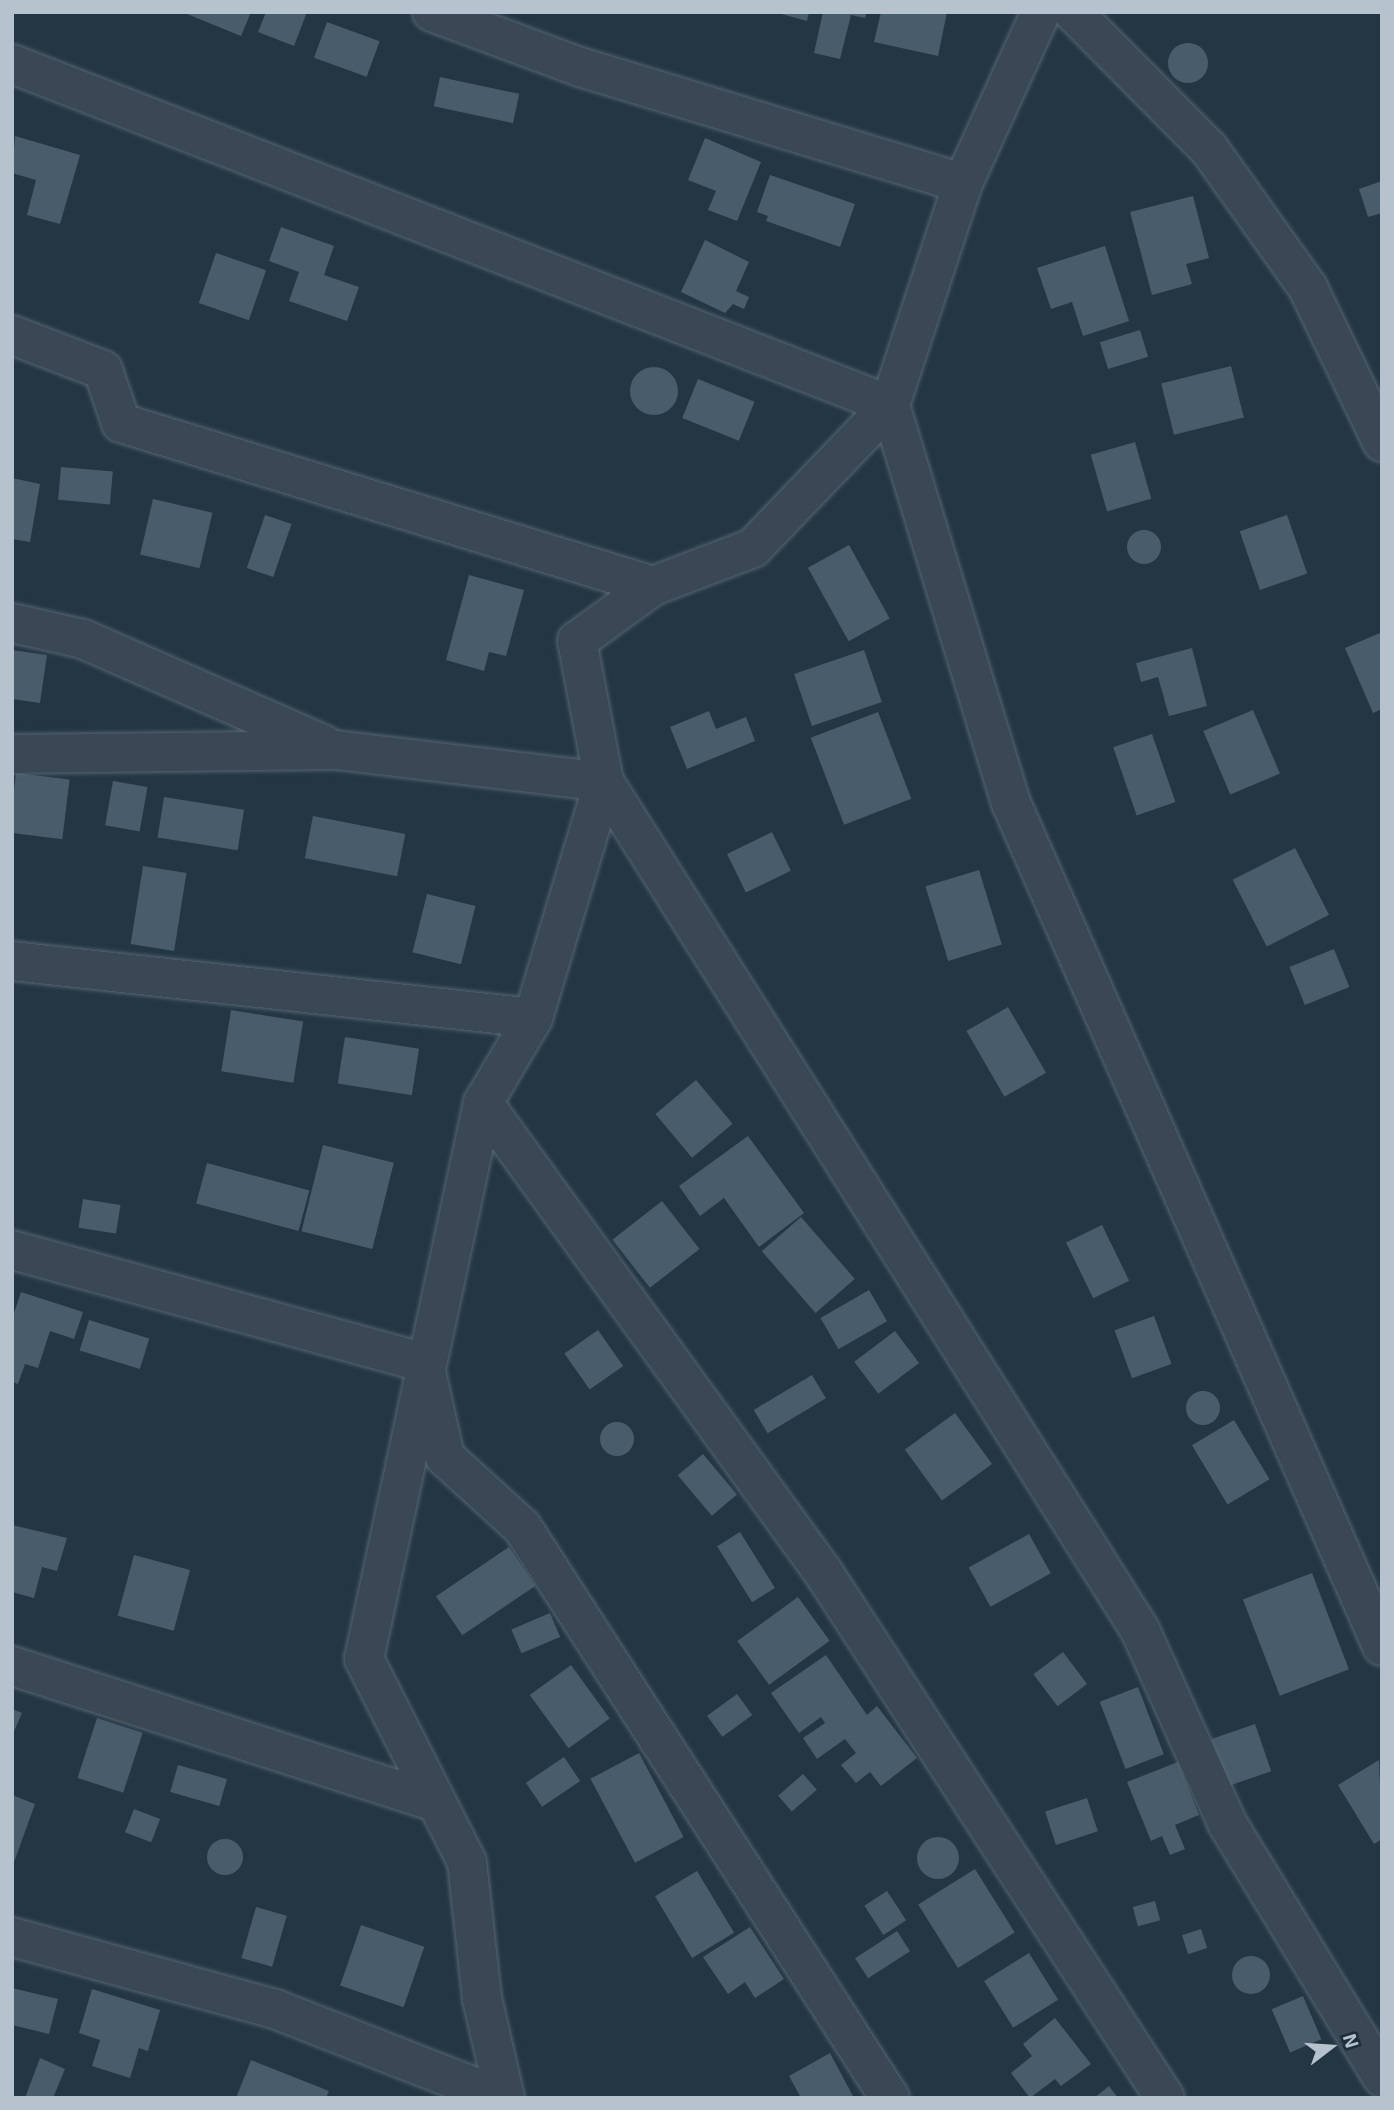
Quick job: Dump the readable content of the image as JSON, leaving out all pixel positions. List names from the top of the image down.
{
  "north": "right"
}
